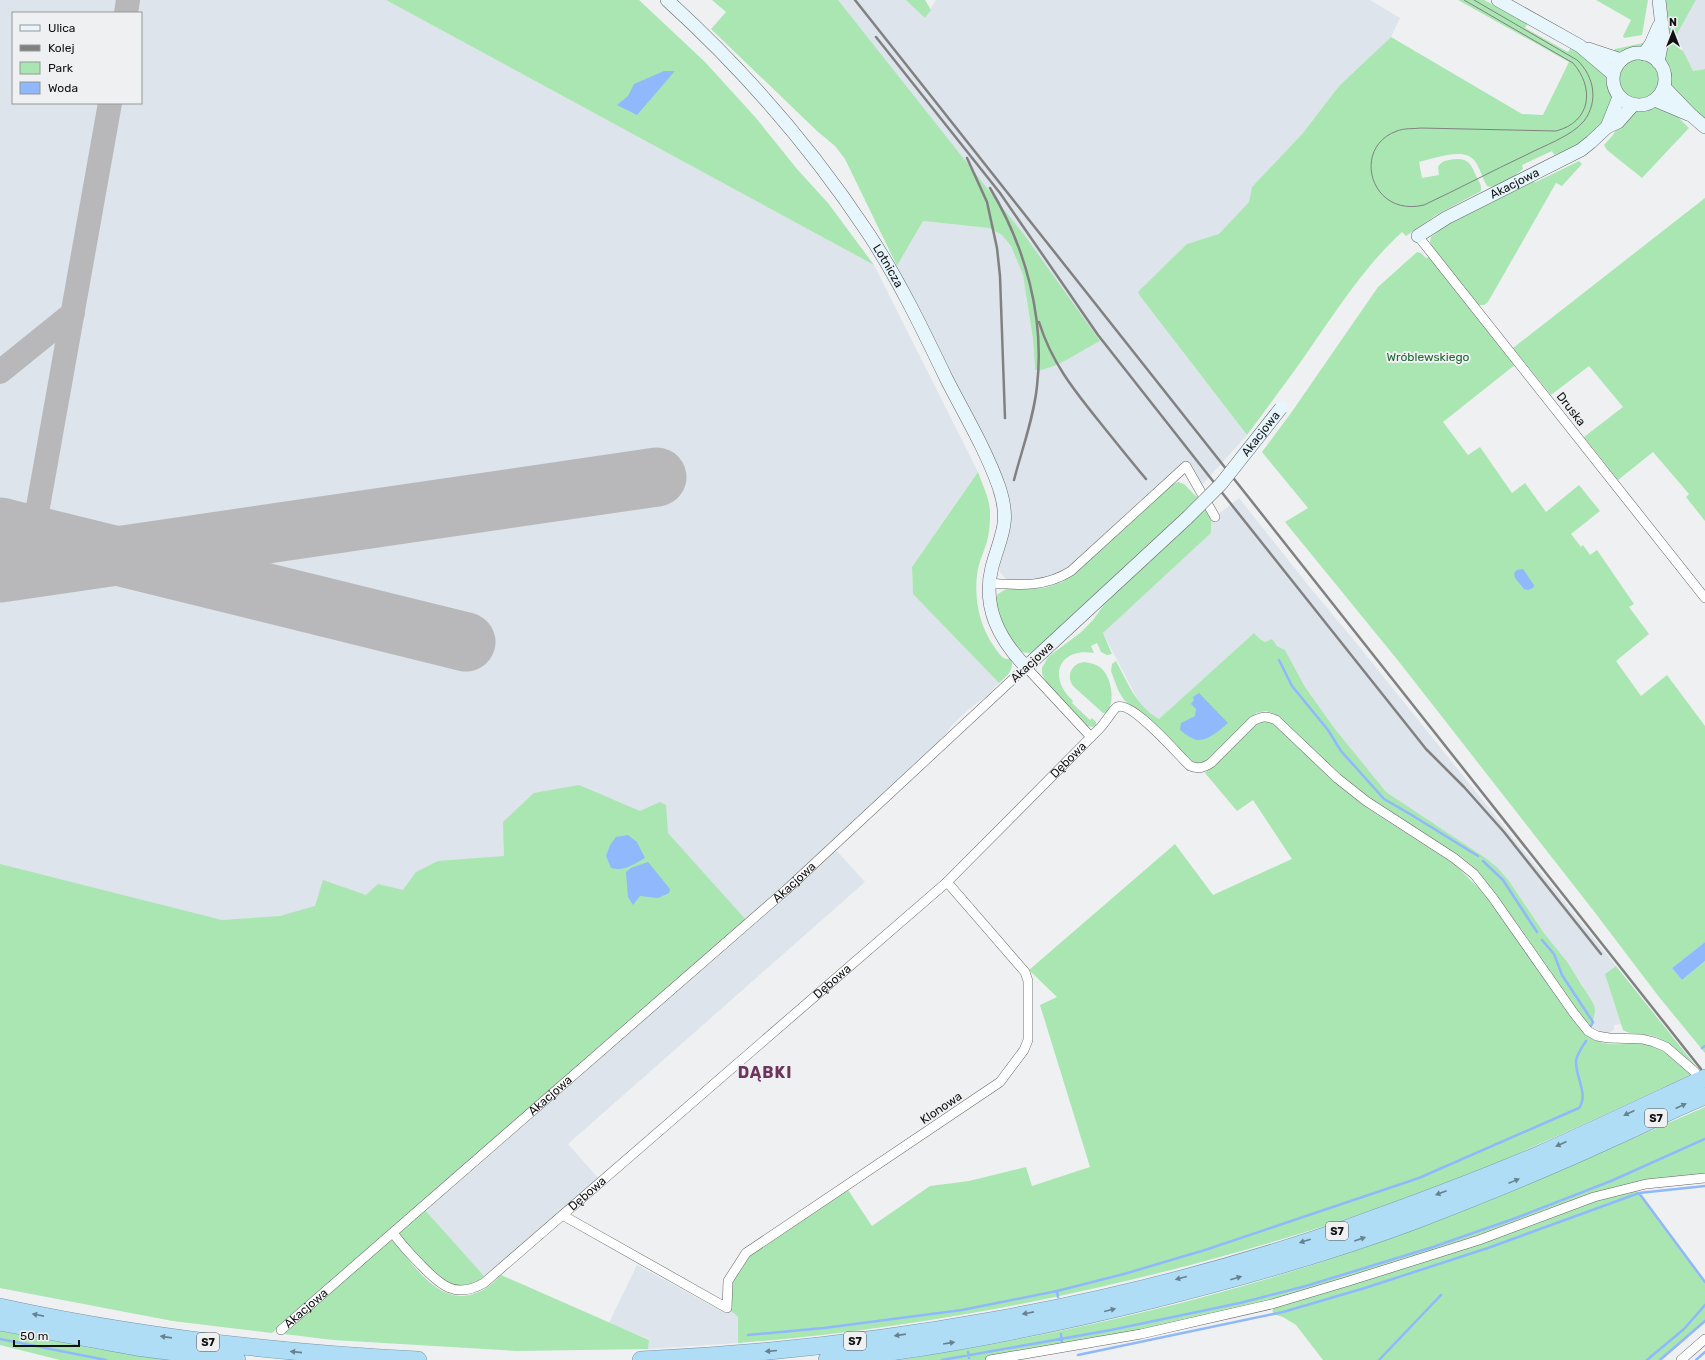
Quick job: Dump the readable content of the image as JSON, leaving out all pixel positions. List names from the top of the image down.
{
  "streets": {
    "highway": ["S7"],
    "street": [
      "Akacjowa",
      "Lotnicza",
      "Druska",
      "Dębowa",
      "Klonowa"
    ]
  },
  "crossings": [
    ["Akacjowa", "Druska"],
    ["Akacjowa", "Dębowa"],
    ["Lotnicza", "Dębowa"],
    ["Dębowa", "Klonowa"],
    ["Dębowa", "S7"]
  ],
  "districts": ["DĄBKI"],
  "parks": ["Wróblewskiego"],
  "legend": [
    "Ulica",
    "Kolej",
    "Park",
    "Woda"
  ],
  "scale_bar": "50 m",
  "north": "top"
}
